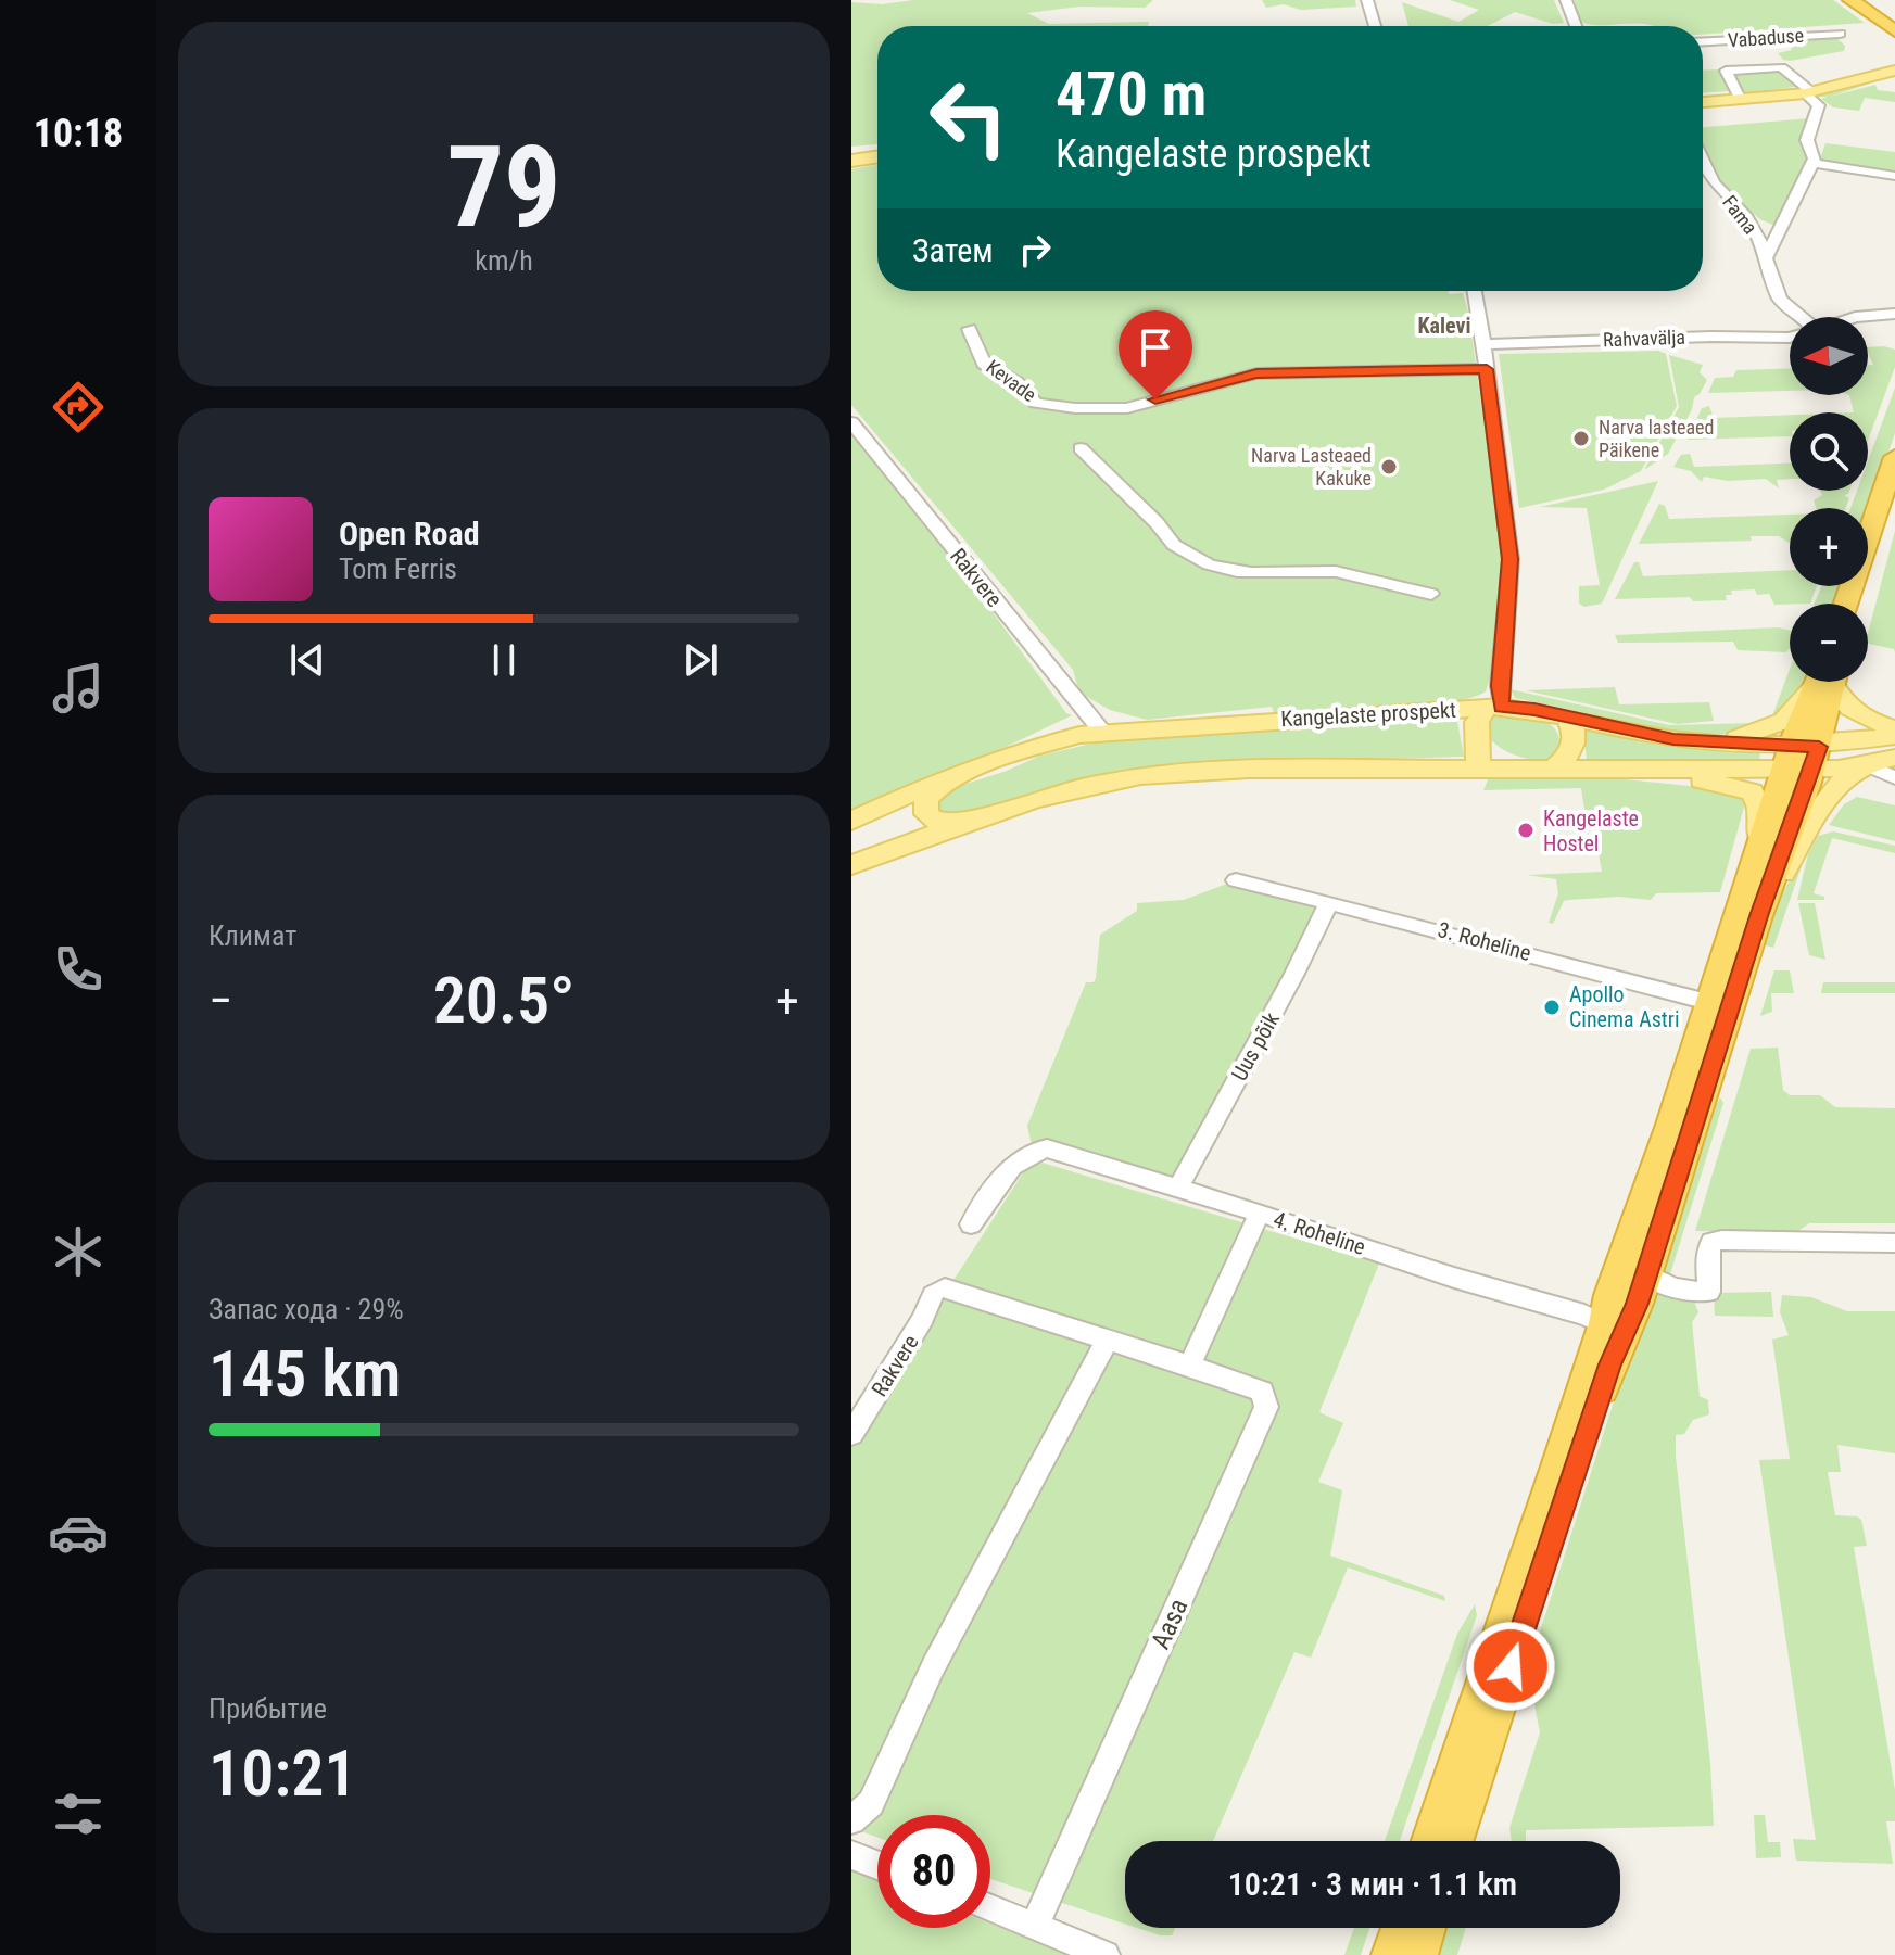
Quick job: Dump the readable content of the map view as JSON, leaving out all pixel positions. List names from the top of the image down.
{
  "streets": {
    "main road": ["Kangelaste prospekt"],
    "street": [
      "Vabaduse",
      "Fama",
      "Rahvavälja",
      "Kevade",
      "Rakvere",
      "3. Roheline",
      "Uus põik",
      "4. Roheline",
      "Aasa"
    ]
  },
  "crossings": [
    ["Rakvere", "Kangelaste prospekt"],
    ["Rakvere", "Aasa"],
    ["3. Roheline", "Uus põik"],
    ["Uus põik", "4. Roheline"]
  ],
  "districts": ["Kalevi"],
  "places": [
    "Narva lasteaed Päikene",
    "Narva Lasteaed Kakuke",
    "Kangelaste Hostel",
    "Apollo Cinema Astri"
  ],
  "north": "left",
  "page": {
    "tabs": "10:18",
    "tile": [
      ["79", "km/h"],
      "Климат",
      ["Запас хода · 29%", "145 km"],
      ["Прибытие", "10:21"]
    ],
    "turn": ["470 m", "Kangelaste prospekt"],
    "then": "Затем",
    "map_buttons": ["+", "−"],
    "song": ["Open Road", "Tom Ferris"],
    "heat": ["−", "20.5°", "+"],
    "limit": "80",
    "trip": "10:21 · 3 мин · 1.1 km"
  }
}
